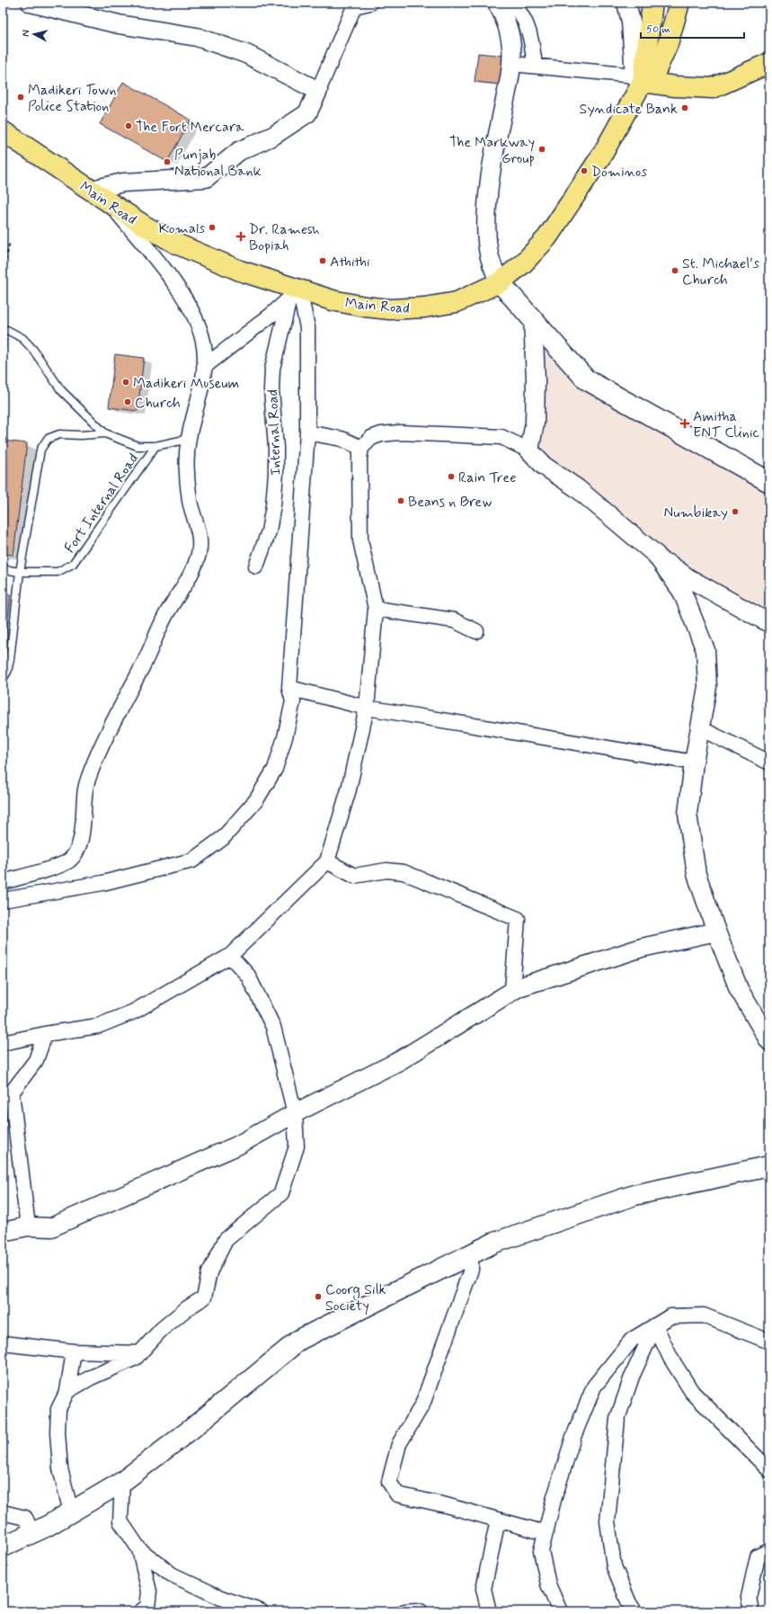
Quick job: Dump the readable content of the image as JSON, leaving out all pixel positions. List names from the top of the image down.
{
  "streets": {
    "main road": ["Main Road"],
    "street": ["Internal Road"],
    "lane": ["Fort Internal Road"]
  },
  "crossings": [
    ["Main Road", "Internal Road"]
  ],
  "places": {
    "other": [
      "Madikeri Town Police Station",
      "Syndicate Bank",
      "The Fort Mercara",
      "The Markway Group",
      "Punjab National Bank",
      "Dominos",
      "Komals",
      "Athithi",
      "St. Michael's Church",
      "Madikeri Museum",
      "Church",
      "Rain Tree",
      "Beans n Brew",
      "Numbikay",
      "Coorg Silk Society"
    ],
    "health": ["Dr. Ramesh Bopiah", "Amitha ENT Clinic"]
  },
  "scale_bar": "50 m",
  "north": "left"
}
